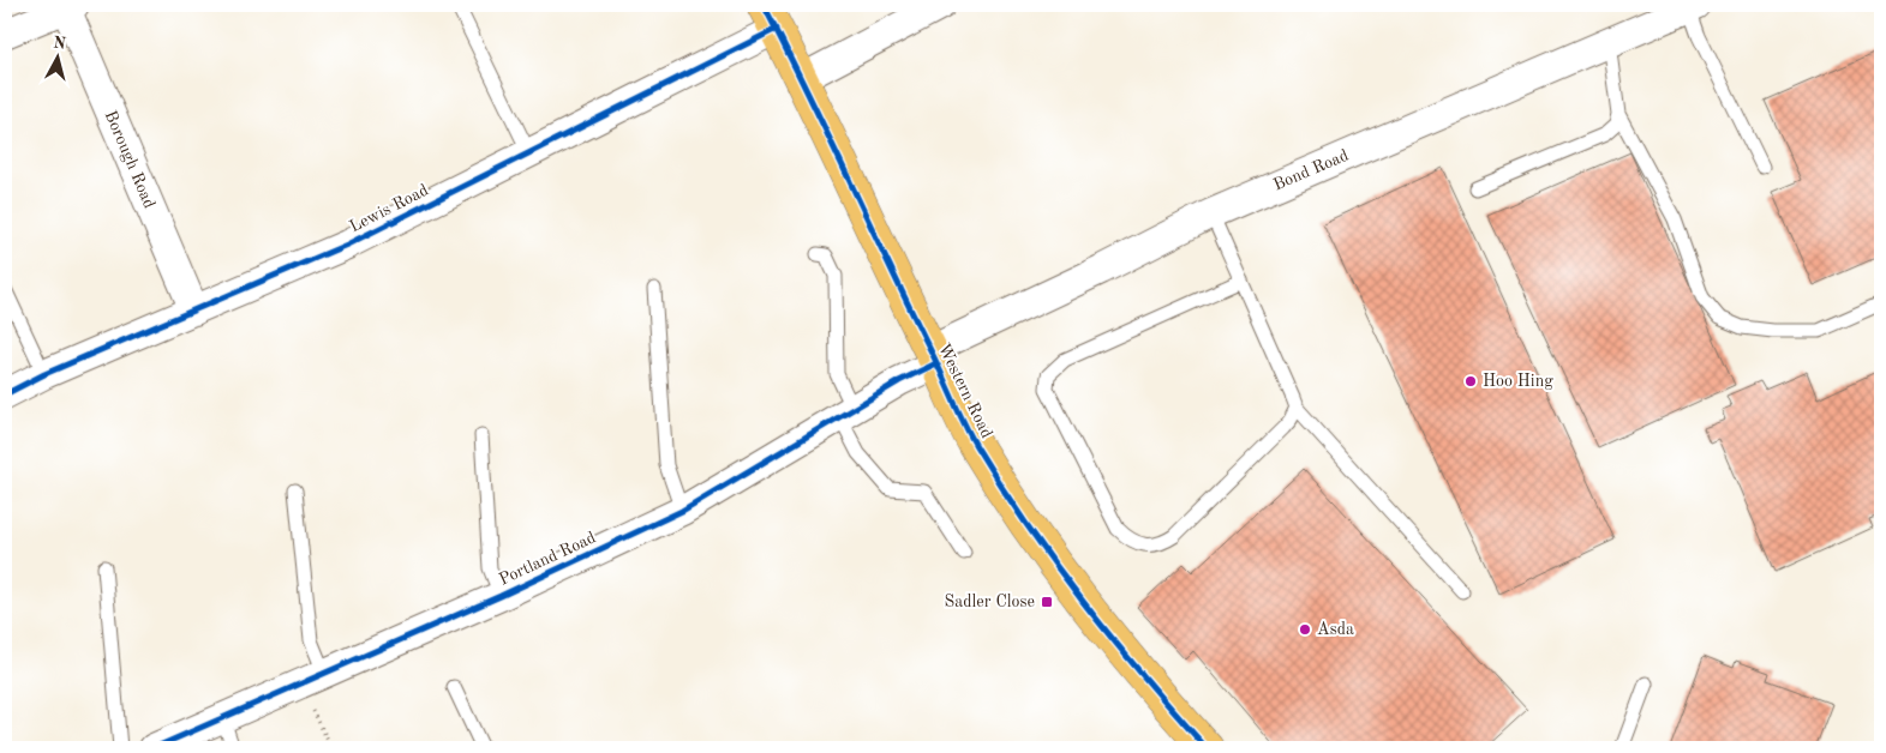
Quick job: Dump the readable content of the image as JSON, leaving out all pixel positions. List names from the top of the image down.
{
  "streets": {
    "main road": ["Western Road"],
    "street": [
      "Borough Road",
      "Bond Road",
      "Lewis Road",
      "Portland Road"
    ]
  },
  "crossings": [
    ["Borough Road", "Lewis Road"],
    ["Bond Road", "Western Road"],
    ["Bond Road", "Portland Road"],
    ["Lewis Road", "Western Road"],
    ["Western Road", "Portland Road"]
  ],
  "places": {
    "other": ["Hoo Hing", "Asda"],
    "transit": ["Sadler Close"]
  },
  "north": "top"
}
